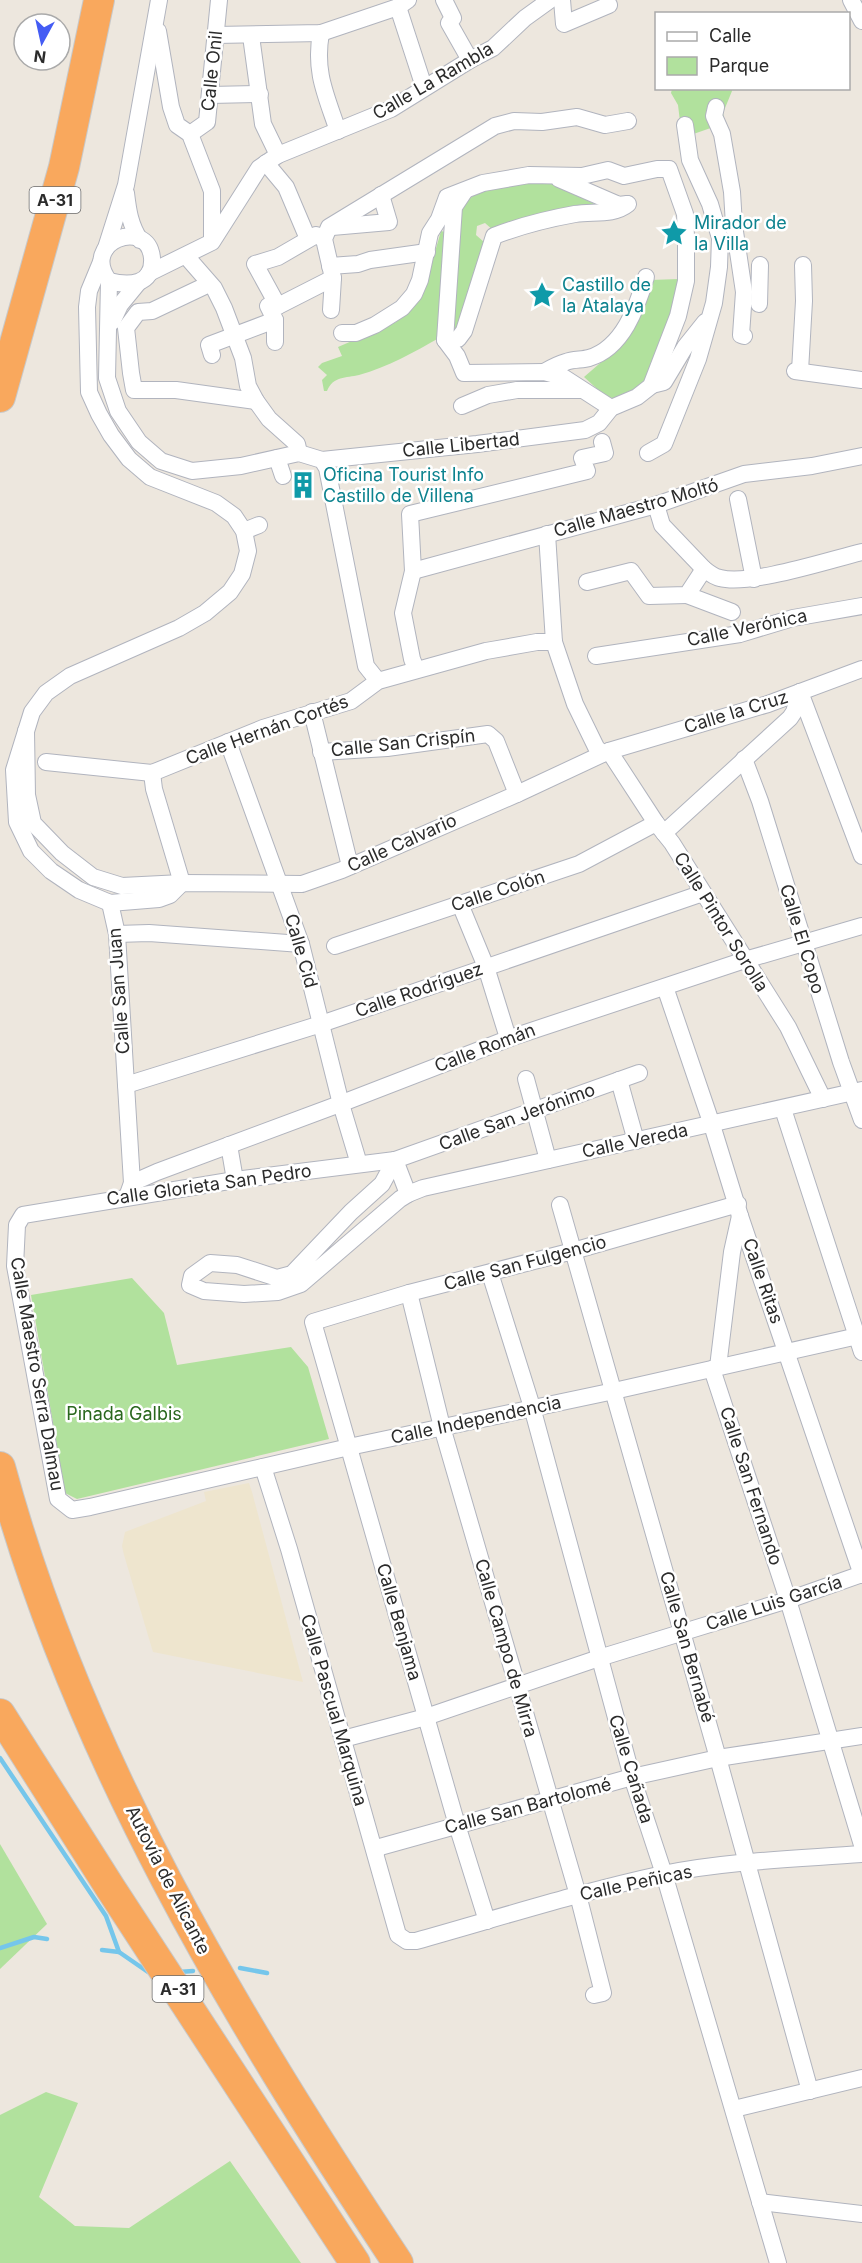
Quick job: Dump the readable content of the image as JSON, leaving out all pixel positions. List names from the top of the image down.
{
  "streets": {
    "highway": ["A-31", "Autovía de Alicante"],
    "street": [
      "Calle Onil",
      "Calle La Rambla",
      "Calle Libertad",
      "Calle Maestro Moltó",
      "Calle Verónica",
      "Calle la Cruz",
      "Calle Hernán Cortés",
      "Calle San Crispín",
      "Calle Calvario",
      "Calle Colón",
      "Calle Pintor Sorolla",
      "Calle El Copo",
      "Calle Cid",
      "Calle Rodríguez",
      "Calle San Juan",
      "Calle Román",
      "Calle San Jerónimo",
      "Calle Vereda",
      "Calle Glorieta San Pedro",
      "Calle San Fulgencio",
      "Calle Ritas",
      "Calle Maestro Serra Dalmau",
      "Calle Independencia",
      "Calle San Fernando",
      "Calle Luis García",
      "Calle Benjama",
      "Calle San Bernabé",
      "Calle Campo de Mirra",
      "Calle Pascual Marquina",
      "Calle Cañada",
      "Calle San Bartolomé",
      "Calle Peñicas"
    ]
  },
  "crossings": [
    ["Calle Maestro Moltó", "Calle Pintor Sorolla"],
    ["Calle la Cruz", "Calle Calvario"],
    ["Calle la Cruz", "Calle Colón"],
    ["Calle la Cruz", "Calle Pintor Sorolla"],
    ["Calle Hernán Cortés", "Calle Pintor Sorolla"],
    ["Calle Hernán Cortés", "Calle Cid"],
    ["Calle San Crispín", "Calle Calvario"],
    ["Calle Calvario", "Calle Pintor Sorolla"],
    ["Calle Calvario", "Calle Cid"],
    ["Calle Calvario", "Calle San Juan"],
    ["Calle Colón", "Calle Pintor Sorolla"],
    ["Calle Colón", "Calle El Copo"],
    ["Calle Pintor Sorolla", "Calle Rodríguez"],
    ["Calle Pintor Sorolla", "Calle Román"],
    ["Calle Pintor Sorolla", "Calle Vereda"],
    ["Calle El Copo", "Calle Román"],
    ["Calle El Copo", "Calle Vereda"],
    ["Calle Cid", "Calle Rodríguez"],
    ["Calle Cid", "Calle Román"],
    ["Calle Cid", "Calle Glorieta San Pedro"],
    ["Calle Rodríguez", "Calle San Juan"],
    ["Calle San Juan", "Calle Román"],
    ["Calle San Juan", "Calle Glorieta San Pedro"],
    ["Calle Román", "Calle Glorieta San Pedro"],
    ["Calle Román", "Calle Ritas"],
    ["Calle San Jerónimo", "Calle Glorieta San Pedro"],
    ["Calle Vereda", "Calle Ritas"],
    ["Calle Glorieta San Pedro", "Calle Maestro Serra Dalmau"],
    ["Calle San Fulgencio", "Calle Ritas"],
    ["Calle San Fulgencio", "Calle San Fernando"],
    ["Calle San Fulgencio", "Calle Benjama"],
    ["Calle San Fulgencio", "Calle San Bernabé"],
    ["Calle San Fulgencio", "Calle Campo de Mirra"],
    ["Calle San Fulgencio", "Calle Cañada"],
    ["Calle Ritas", "Calle Independencia"],
    ["Calle Ritas", "Calle San Fernando"],
    ["Calle Ritas", "Calle Luis García"],
    ["Calle Maestro Serra Dalmau", "Calle Independencia"],
    ["Calle Independencia", "Calle San Fernando"],
    ["Calle Independencia", "Calle Benjama"],
    ["Calle Independencia", "Calle San Bernabé"],
    ["Calle Independencia", "Calle Campo de Mirra"],
    ["Calle Independencia", "Calle Pascual Marquina"],
    ["Calle Independencia", "Calle Cañada"],
    ["Calle San Fernando", "Calle Luis García"],
    ["Calle San Fernando", "Calle San Bartolomé"],
    ["Calle Luis García", "Calle Benjama"],
    ["Calle Luis García", "Calle San Bernabé"],
    ["Calle Luis García", "Calle Campo de Mirra"],
    ["Calle Luis García", "Calle Pascual Marquina"],
    ["Calle Luis García", "Calle Cañada"],
    ["Calle Benjama", "Calle San Bartolomé"],
    ["Calle Benjama", "Calle Peñicas"],
    ["Calle San Bernabé", "Calle San Bartolomé"],
    ["Calle San Bernabé", "Calle Peñicas"],
    ["Calle Campo de Mirra", "Calle San Bartolomé"],
    ["Calle Campo de Mirra", "Calle Peñicas"],
    ["Calle Pascual Marquina", "Calle San Bartolomé"],
    ["Calle Pascual Marquina", "Calle Peñicas"],
    ["Calle Cañada", "Calle San Bartolomé"],
    ["Calle Cañada", "Calle Peñicas"]
  ],
  "parks": ["Pinada Galbis"],
  "places": {
    "place": ["Mirador de la Villa", "Castillo de la Atalaya"],
    "building": ["Oficina Tourist Info Castillo de Villena"]
  },
  "legend": ["Calle", "Parque"],
  "north": "bottom"
}
